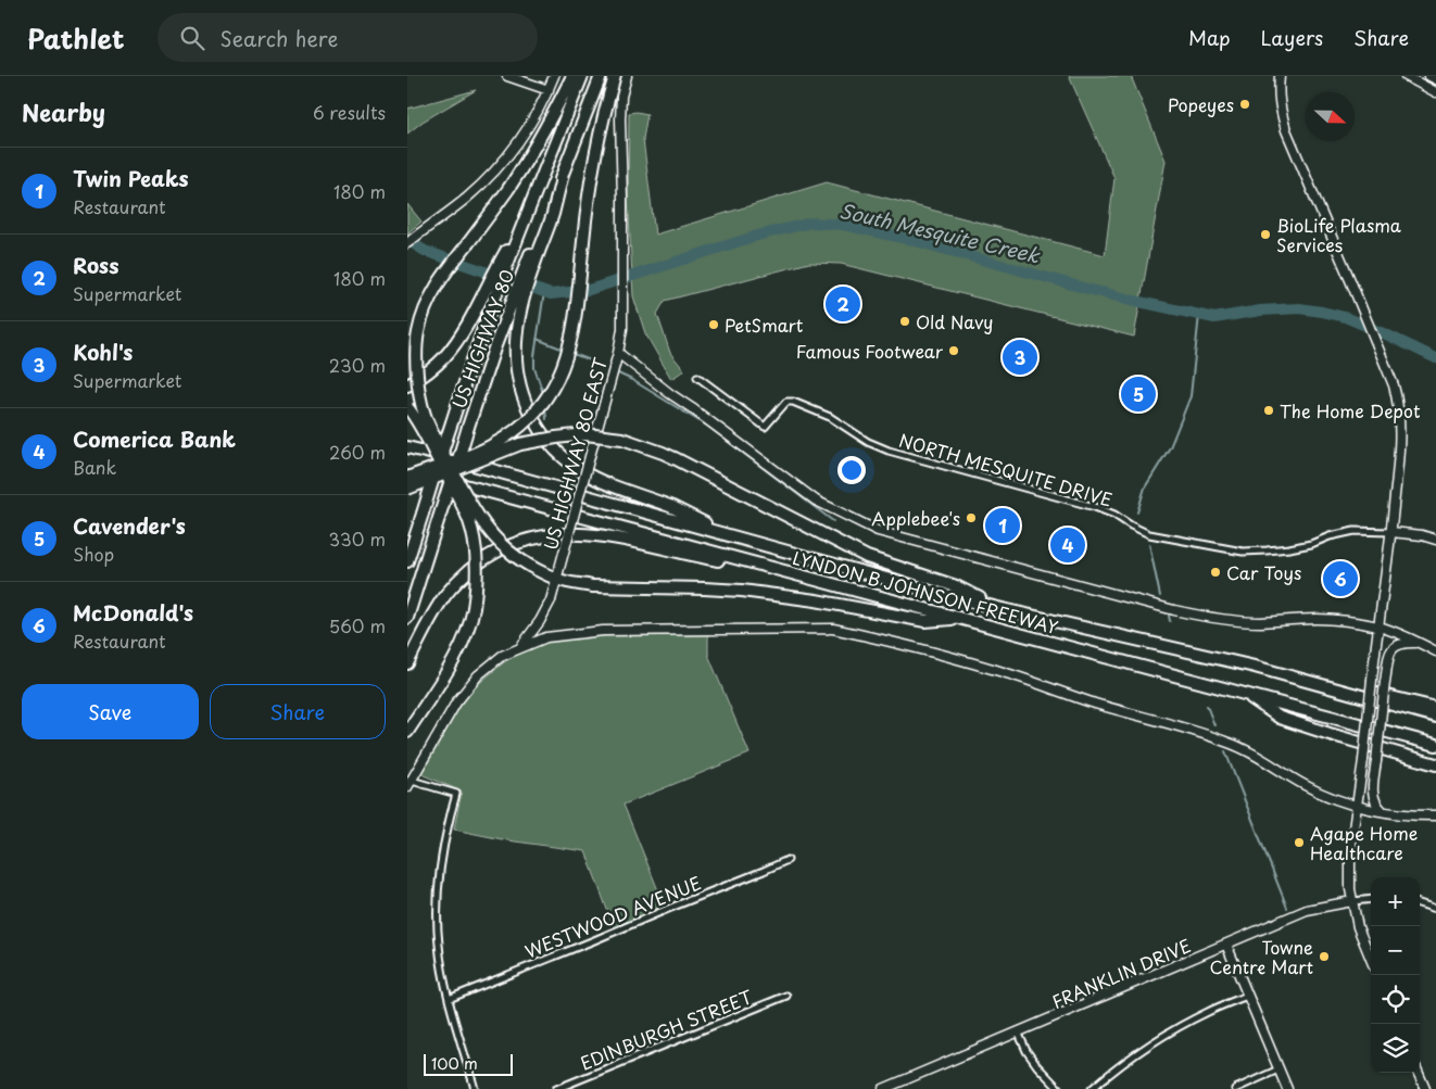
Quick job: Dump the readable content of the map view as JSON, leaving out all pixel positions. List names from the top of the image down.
{
  "streets": {
    "highway": ["US HIGHWAY 80", "LYNDON B JOHNSON FREEWAY"],
    "main road": ["US HIGHWAY 80 EAST", "NORTH MESQUITE DRIVE", "FRANKLIN DRIVE"],
    "street": ["WESTWOOD AVENUE", "EDINBURGH STREET"]
  },
  "water": ["South Mesquite Creek"],
  "places": [
    "Popeyes",
    "BioLife Plasma Services",
    "Old Navy",
    "PetSmart",
    "Famous Footwear",
    "The Home Depot",
    "Applebee's",
    "Car Toys",
    "Agape Home Healthcare",
    "Towne Centre Mart"
  ],
  "scale_bar": "100 m",
  "north": "right",
  "page": {
    "header": "Pathlet",
    "search": "Search here",
    "nav": ["Map", "Layers", "Share"],
    "heading": ["Nearby", "6 results"],
    "list": [
      {
        "mark": "1",
        "name": "Twin Peaks",
        "note": "Restaurant",
        "value": "180 m"
      },
      {
        "mark": "2",
        "name": "Ross",
        "note": "Supermarket",
        "value": "180 m"
      },
      {
        "mark": "3",
        "name": "Kohl's",
        "note": "Supermarket",
        "value": "230 m"
      },
      {
        "mark": "4",
        "name": "Comerica Bank",
        "note": "Bank",
        "value": "260 m"
      },
      {
        "mark": "5",
        "name": "Cavender's",
        "note": "Shop",
        "value": "330 m"
      },
      {
        "mark": "6",
        "name": "McDonald's",
        "note": "Restaurant",
        "value": "560 m"
      }
    ],
    "pins": [
      "2",
      "3",
      "5",
      "1",
      "4",
      "6"
    ],
    "buttons": ["Save", "Share"],
    "map_buttons": ["+", "−"],
    "scale": "100 m"
  }
}
